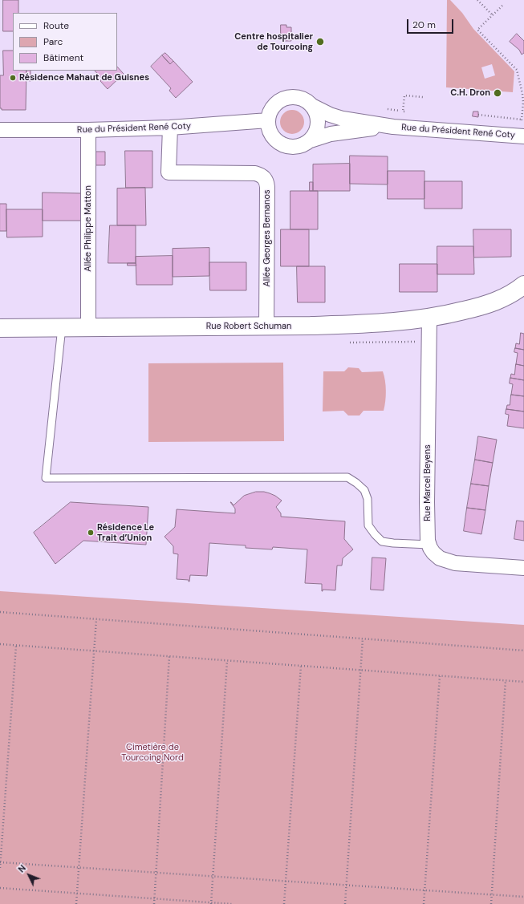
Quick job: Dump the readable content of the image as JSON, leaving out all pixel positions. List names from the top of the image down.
{
  "streets": {
    "street": [
      "Rue du Président René Coty",
      "Allée Philippe Matton",
      "Allée Georges Bernanos",
      "Rue Robert Schuman",
      "Rue Marcel Beyens"
    ]
  },
  "crossings": [
    ["Rue du Président René Coty", "Allée Philippe Matton"],
    ["Rue du Président René Coty", "Allée Georges Bernanos"],
    ["Allée Philippe Matton", "Rue Robert Schuman"],
    ["Allée Georges Bernanos", "Rue Robert Schuman"],
    ["Rue Robert Schuman", "Rue Marcel Beyens"]
  ],
  "parks": ["Cimetière de Tourcoing Nord"],
  "places": [
    "Centre hospitalier de Tourcoing",
    "Résidence Mahaut de Guisnes",
    "C.H. Dron",
    "Résidence Le Trait d’Union"
  ],
  "legend": ["Route", "Parc", "Bâtiment"],
  "scale_bar": "20 m",
  "north": "top left"
}
